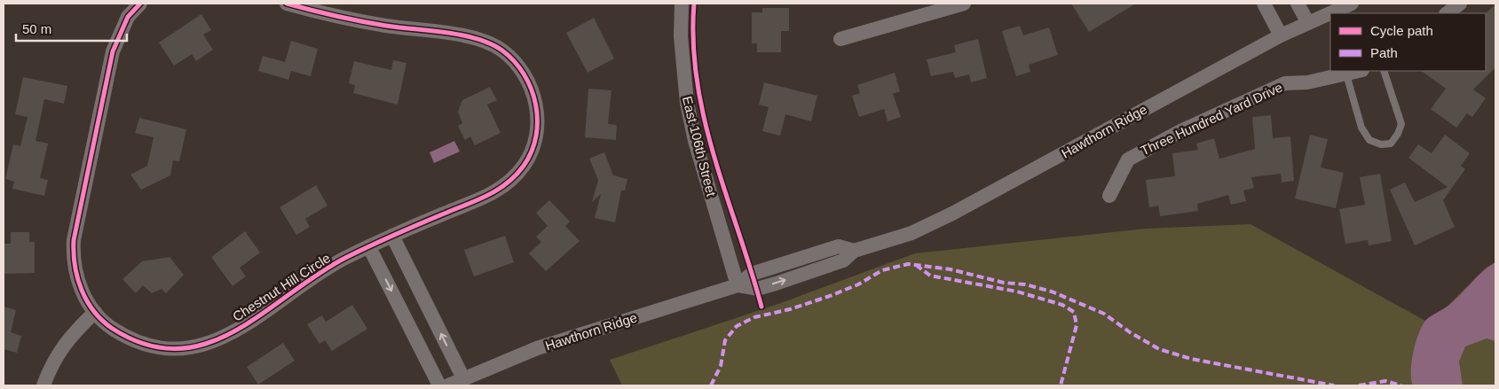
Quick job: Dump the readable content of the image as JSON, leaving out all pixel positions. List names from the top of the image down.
{
  "streets": {
    "street": [
      "Three Hundred Yard Drive",
      "Hawthorn Ridge",
      "East 106th Street",
      "Chestnut Hill Circle"
    ]
  },
  "crossings": [
    ["Hawthorn Ridge", "East 106th Street"]
  ],
  "legend": ["Cycle path", "Path"],
  "scale_bar": "50 m"
}
